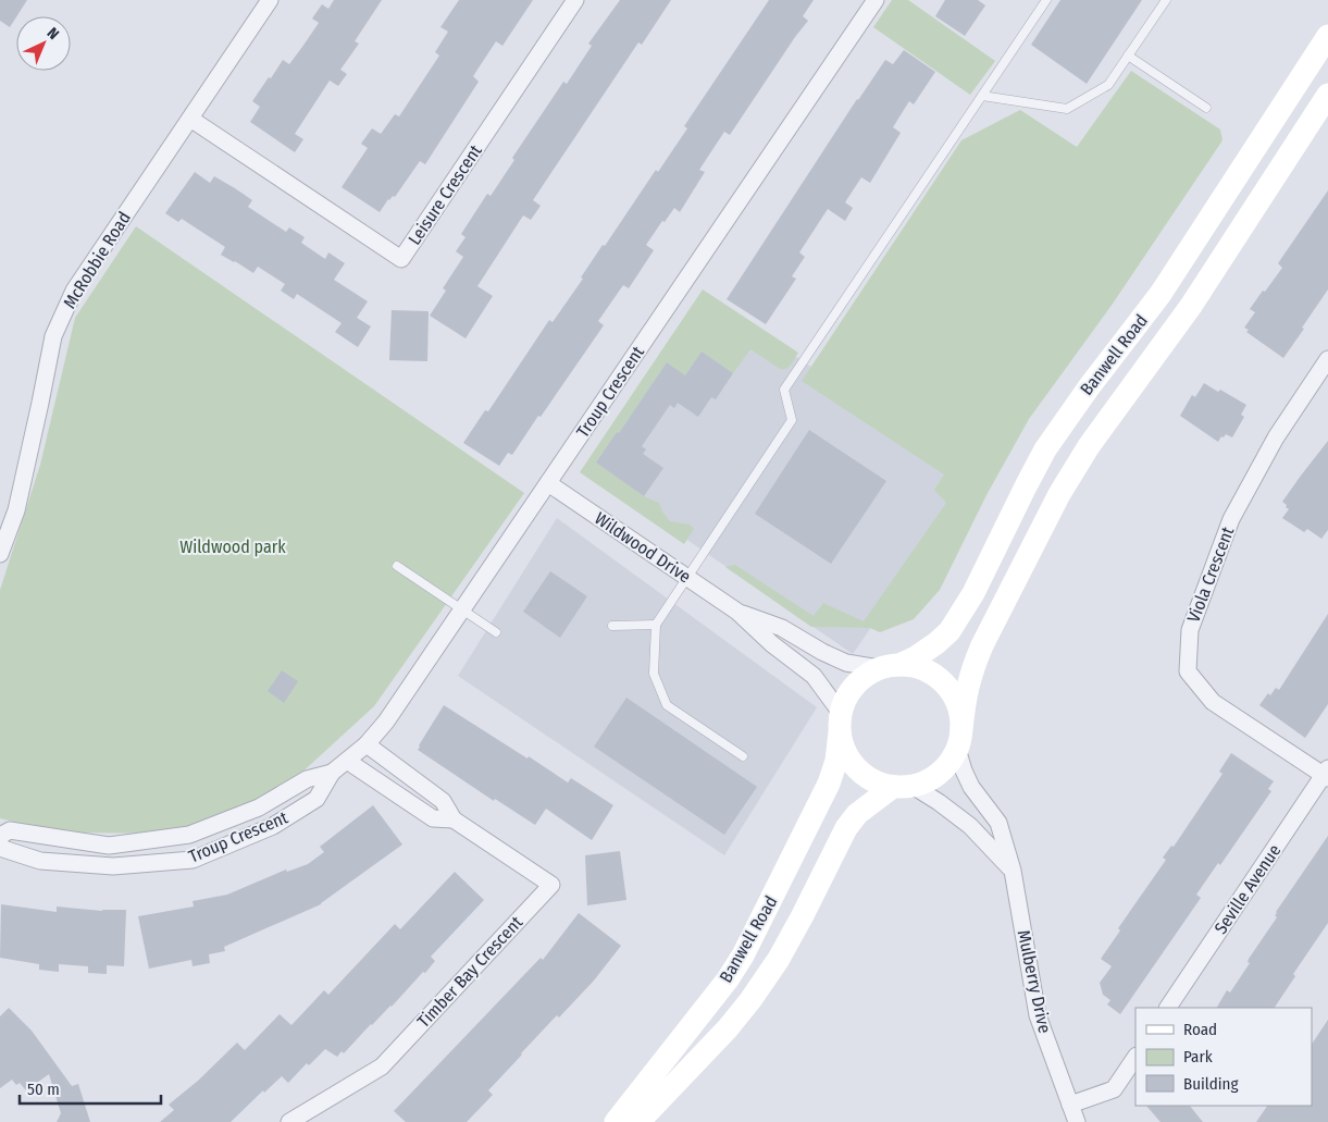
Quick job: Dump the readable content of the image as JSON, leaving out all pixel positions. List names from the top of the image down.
{
  "streets": {
    "main road": ["Banwell Road"],
    "street": [
      "Leisure Crescent",
      "McRobbie Road",
      "Troup Crescent",
      "Wildwood Drive",
      "Viola Crescent",
      "Seville Avenue",
      "Timber Bay Crescent",
      "Mulberry Drive"
    ]
  },
  "crossings": [
    ["Leisure Crescent", "McRobbie Road"],
    ["Banwell Road", "Wildwood Drive"],
    ["Banwell Road", "Mulberry Drive"],
    ["Troup Crescent", "Wildwood Drive"],
    ["Troup Crescent", "Timber Bay Crescent"],
    ["Wildwood Drive", "Mulberry Drive"],
    ["Viola Crescent", "Seville Avenue"]
  ],
  "parks": ["Wildwood park"],
  "legend": ["Road", "Park", "Building"],
  "scale_bar": "50 m",
  "north": "top right"
}
